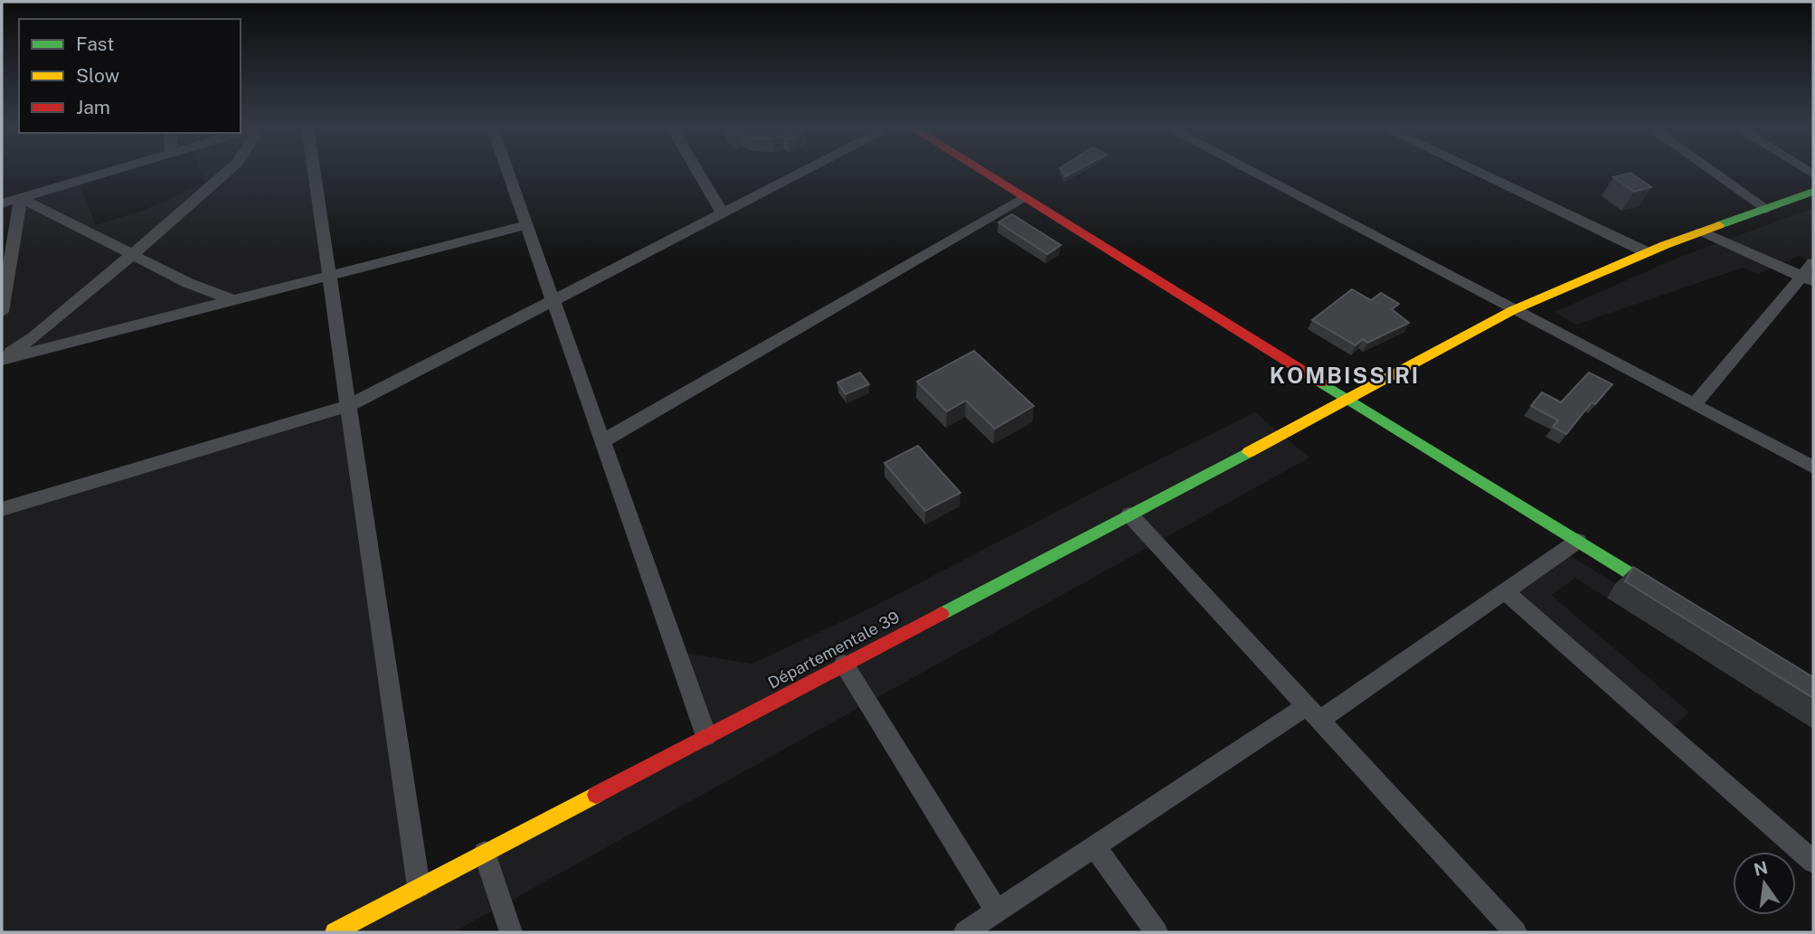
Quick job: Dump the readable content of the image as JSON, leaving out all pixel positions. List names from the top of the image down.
{
  "streets": {
    "main road": ["Départementale 39"]
  },
  "districts": ["KOMBISSIRI"],
  "legend": ["Fast", "Slow", "Jam"],
  "north": "top"
}
